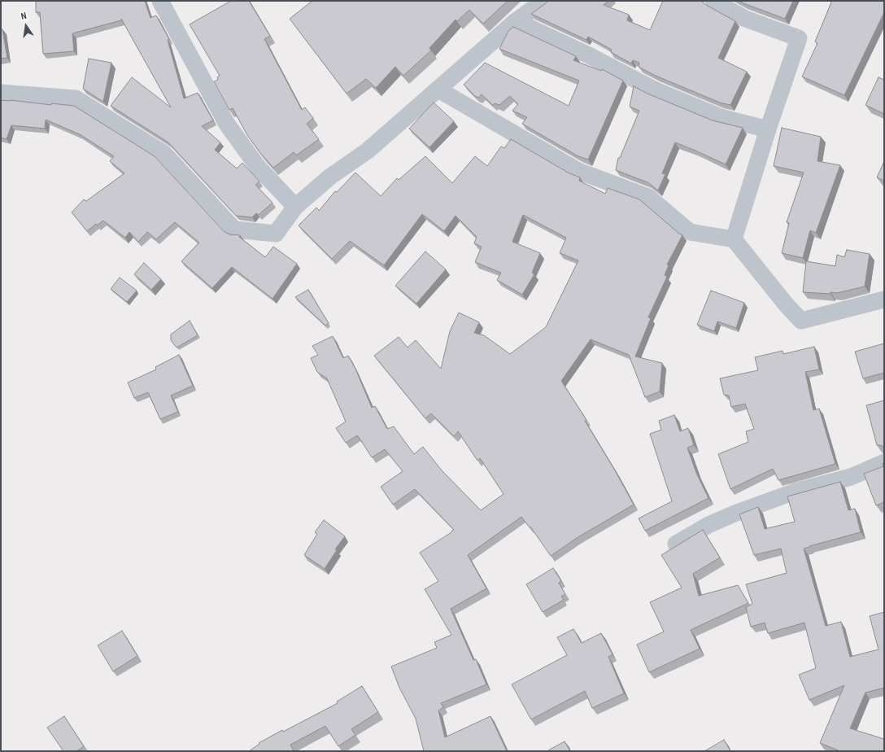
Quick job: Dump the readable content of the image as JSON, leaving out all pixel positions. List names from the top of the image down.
{
  "north": "top"
}
